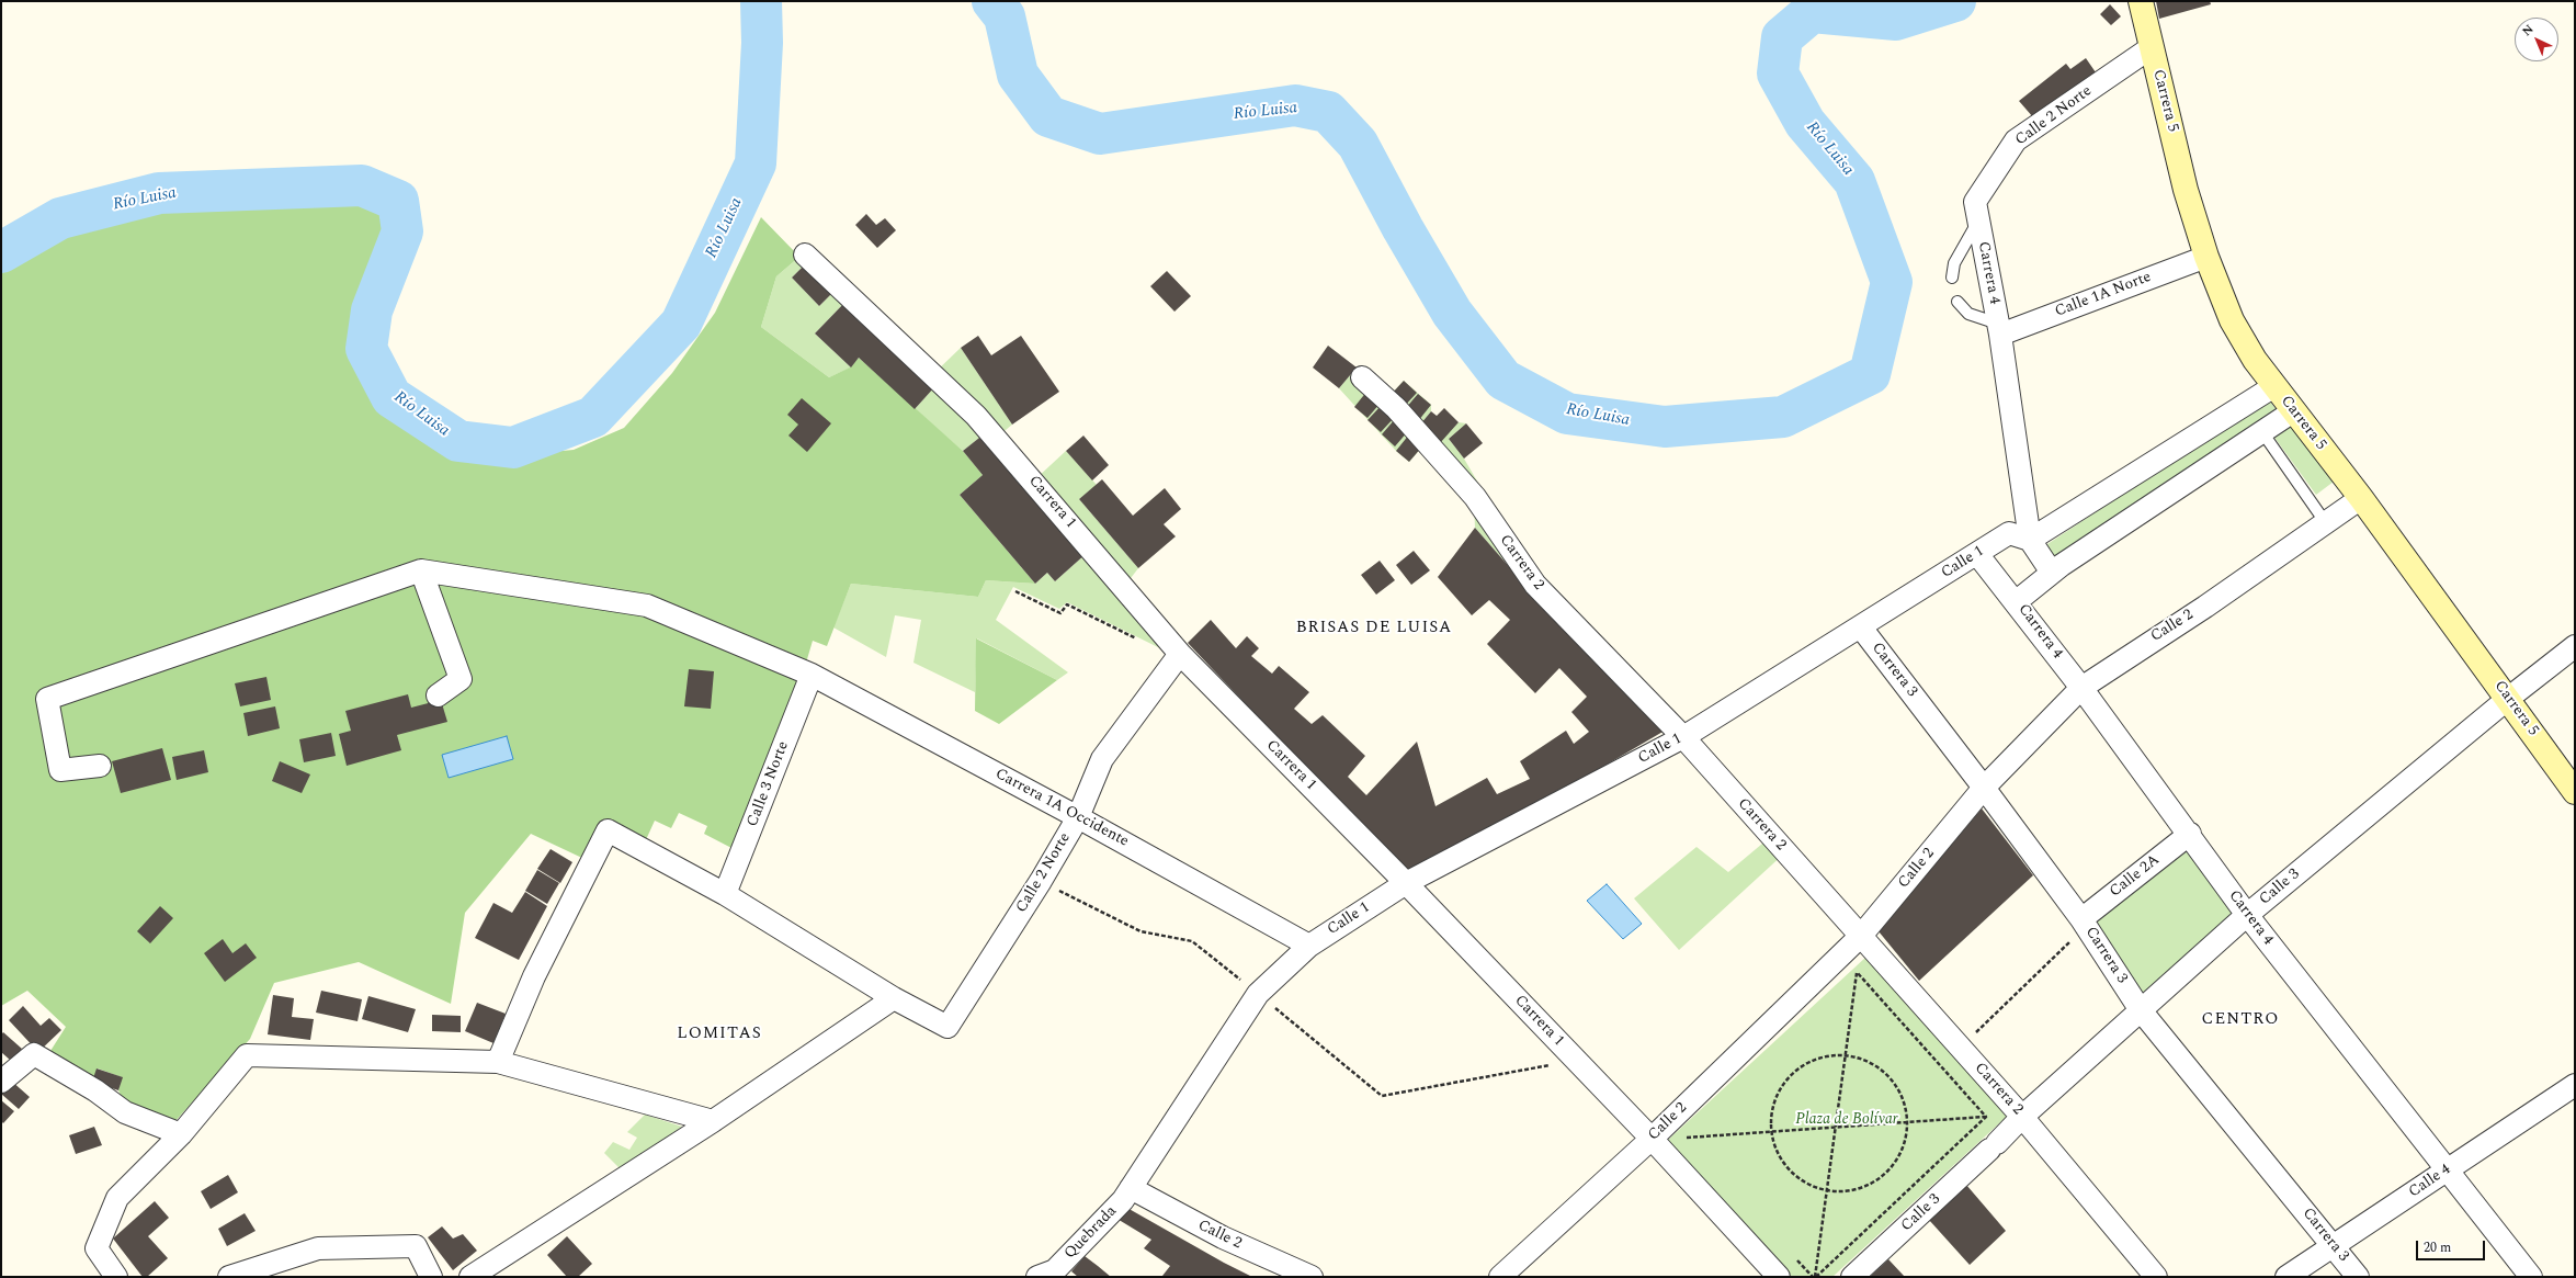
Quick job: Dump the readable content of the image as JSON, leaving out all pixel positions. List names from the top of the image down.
{
  "streets": {
    "main road": ["Carrera 5"],
    "street": [
      "Calle 2 Norte",
      "Carrera 4",
      "Calle 1A Norte",
      "Carrera 1",
      "Carrera 2",
      "Calle 1",
      "Calle 2",
      "Carrera 3",
      "Calle 3 Norte",
      "Carrera 1A Occidente",
      "Calle 2A",
      "Calle 3",
      "Calle 4",
      "Quebrada"
    ]
  },
  "crossings": [
    ["Carrera 5", "Calle 2 Norte"],
    ["Carrera 5", "Calle 1A Norte"],
    ["Carrera 5", "Calle 2"],
    ["Carrera 5", "Calle 3"],
    ["Calle 2 Norte", "Carrera 4"],
    ["Calle 2 Norte", "Carrera 1"],
    ["Calle 2 Norte", "Carrera 1A Occidente"],
    ["Carrera 4", "Calle 1A Norte"],
    ["Carrera 4", "Calle 1"],
    ["Carrera 4", "Calle 2"],
    ["Carrera 4", "Calle 2A"],
    ["Carrera 4", "Calle 3"],
    ["Carrera 4", "Calle 4"],
    ["Carrera 1", "Calle 1"],
    ["Carrera 1", "Calle 2"],
    ["Carrera 2", "Calle 1"],
    ["Carrera 2", "Calle 2"],
    ["Carrera 2", "Calle 3"],
    ["Calle 1", "Calle 2"],
    ["Calle 1", "Carrera 3"],
    ["Calle 1", "Carrera 1A Occidente"],
    ["Calle 1", "Quebrada"],
    ["Calle 2", "Carrera 3"],
    ["Calle 2", "Quebrada"],
    ["Carrera 3", "Calle 2A"],
    ["Carrera 3", "Calle 3"],
    ["Carrera 3", "Calle 4"],
    ["Calle 3 Norte", "Carrera 1A Occidente"]
  ],
  "districts": ["BRISAS DE LUISA", "CENTRO", "LOMITAS"],
  "water": ["Río Luisa"],
  "parks": ["Plaza de Bolívar"],
  "scale_bar": "20 m",
  "north": "top left"
}
